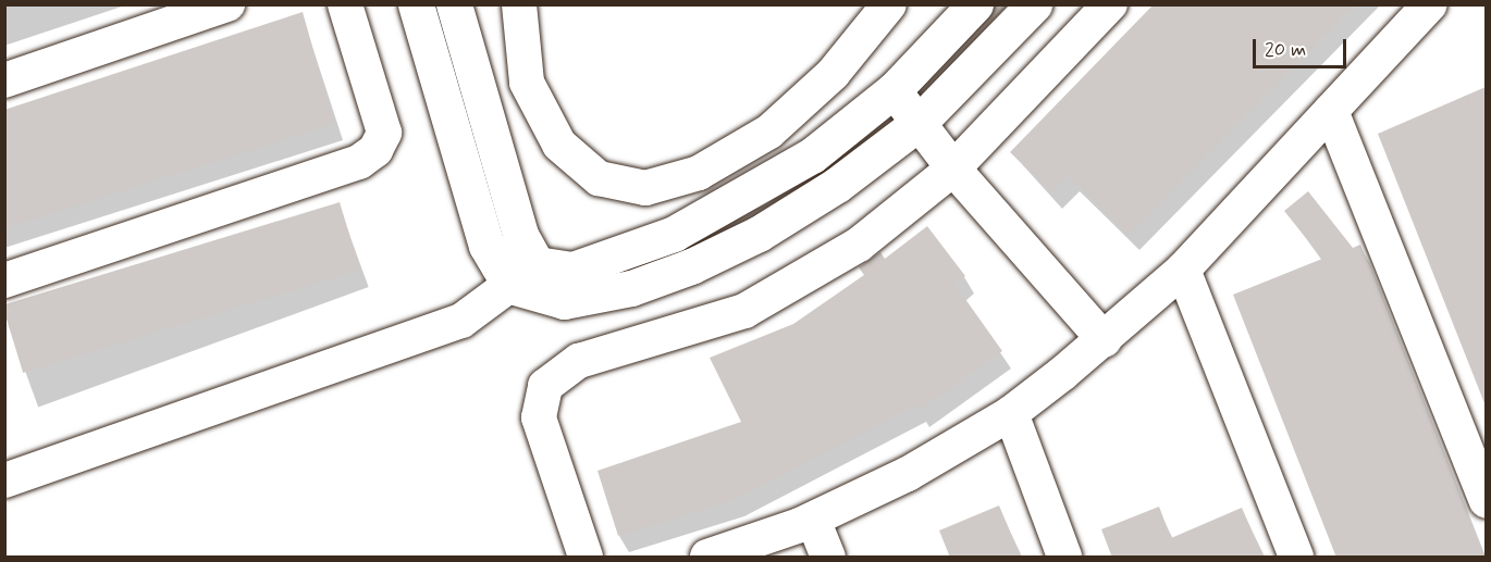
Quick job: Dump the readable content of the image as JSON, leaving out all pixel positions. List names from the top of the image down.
{
  "scale_bar": "20 m"
}
